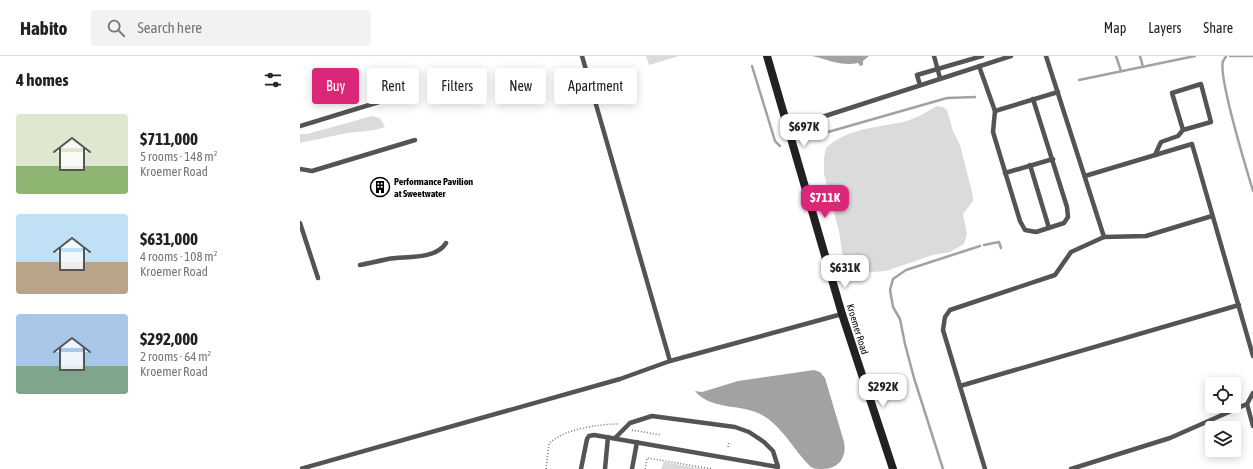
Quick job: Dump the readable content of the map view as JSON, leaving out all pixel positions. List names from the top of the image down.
{
  "streets": {
    "street": ["Kroemer Road"]
  },
  "places": {
    "building": ["Performance Pavilion at Sweetwater"]
  },
  "page": {
    "header": "Habito",
    "search": "Search here",
    "nav": ["Map", "Layers", "Share"],
    "heading": "4 homes",
    "chip": [
      "Buy",
      "Rent",
      "Filters",
      "New",
      "Apartment"
    ],
    "list": [
      {
        "name": "$711,000",
        "note": "5 rooms · 148 m² · Kroemer Road"
      },
      {
        "name": "$631,000",
        "note": "4 rooms · 108 m² · Kroemer Road"
      },
      {
        "name": "$292,000",
        "note": "2 rooms · 64 m² · Kroemer Road"
      }
    ],
    "price": [
      "$697K",
      "$711K",
      "$631K",
      "$292K"
    ]
  }
}
